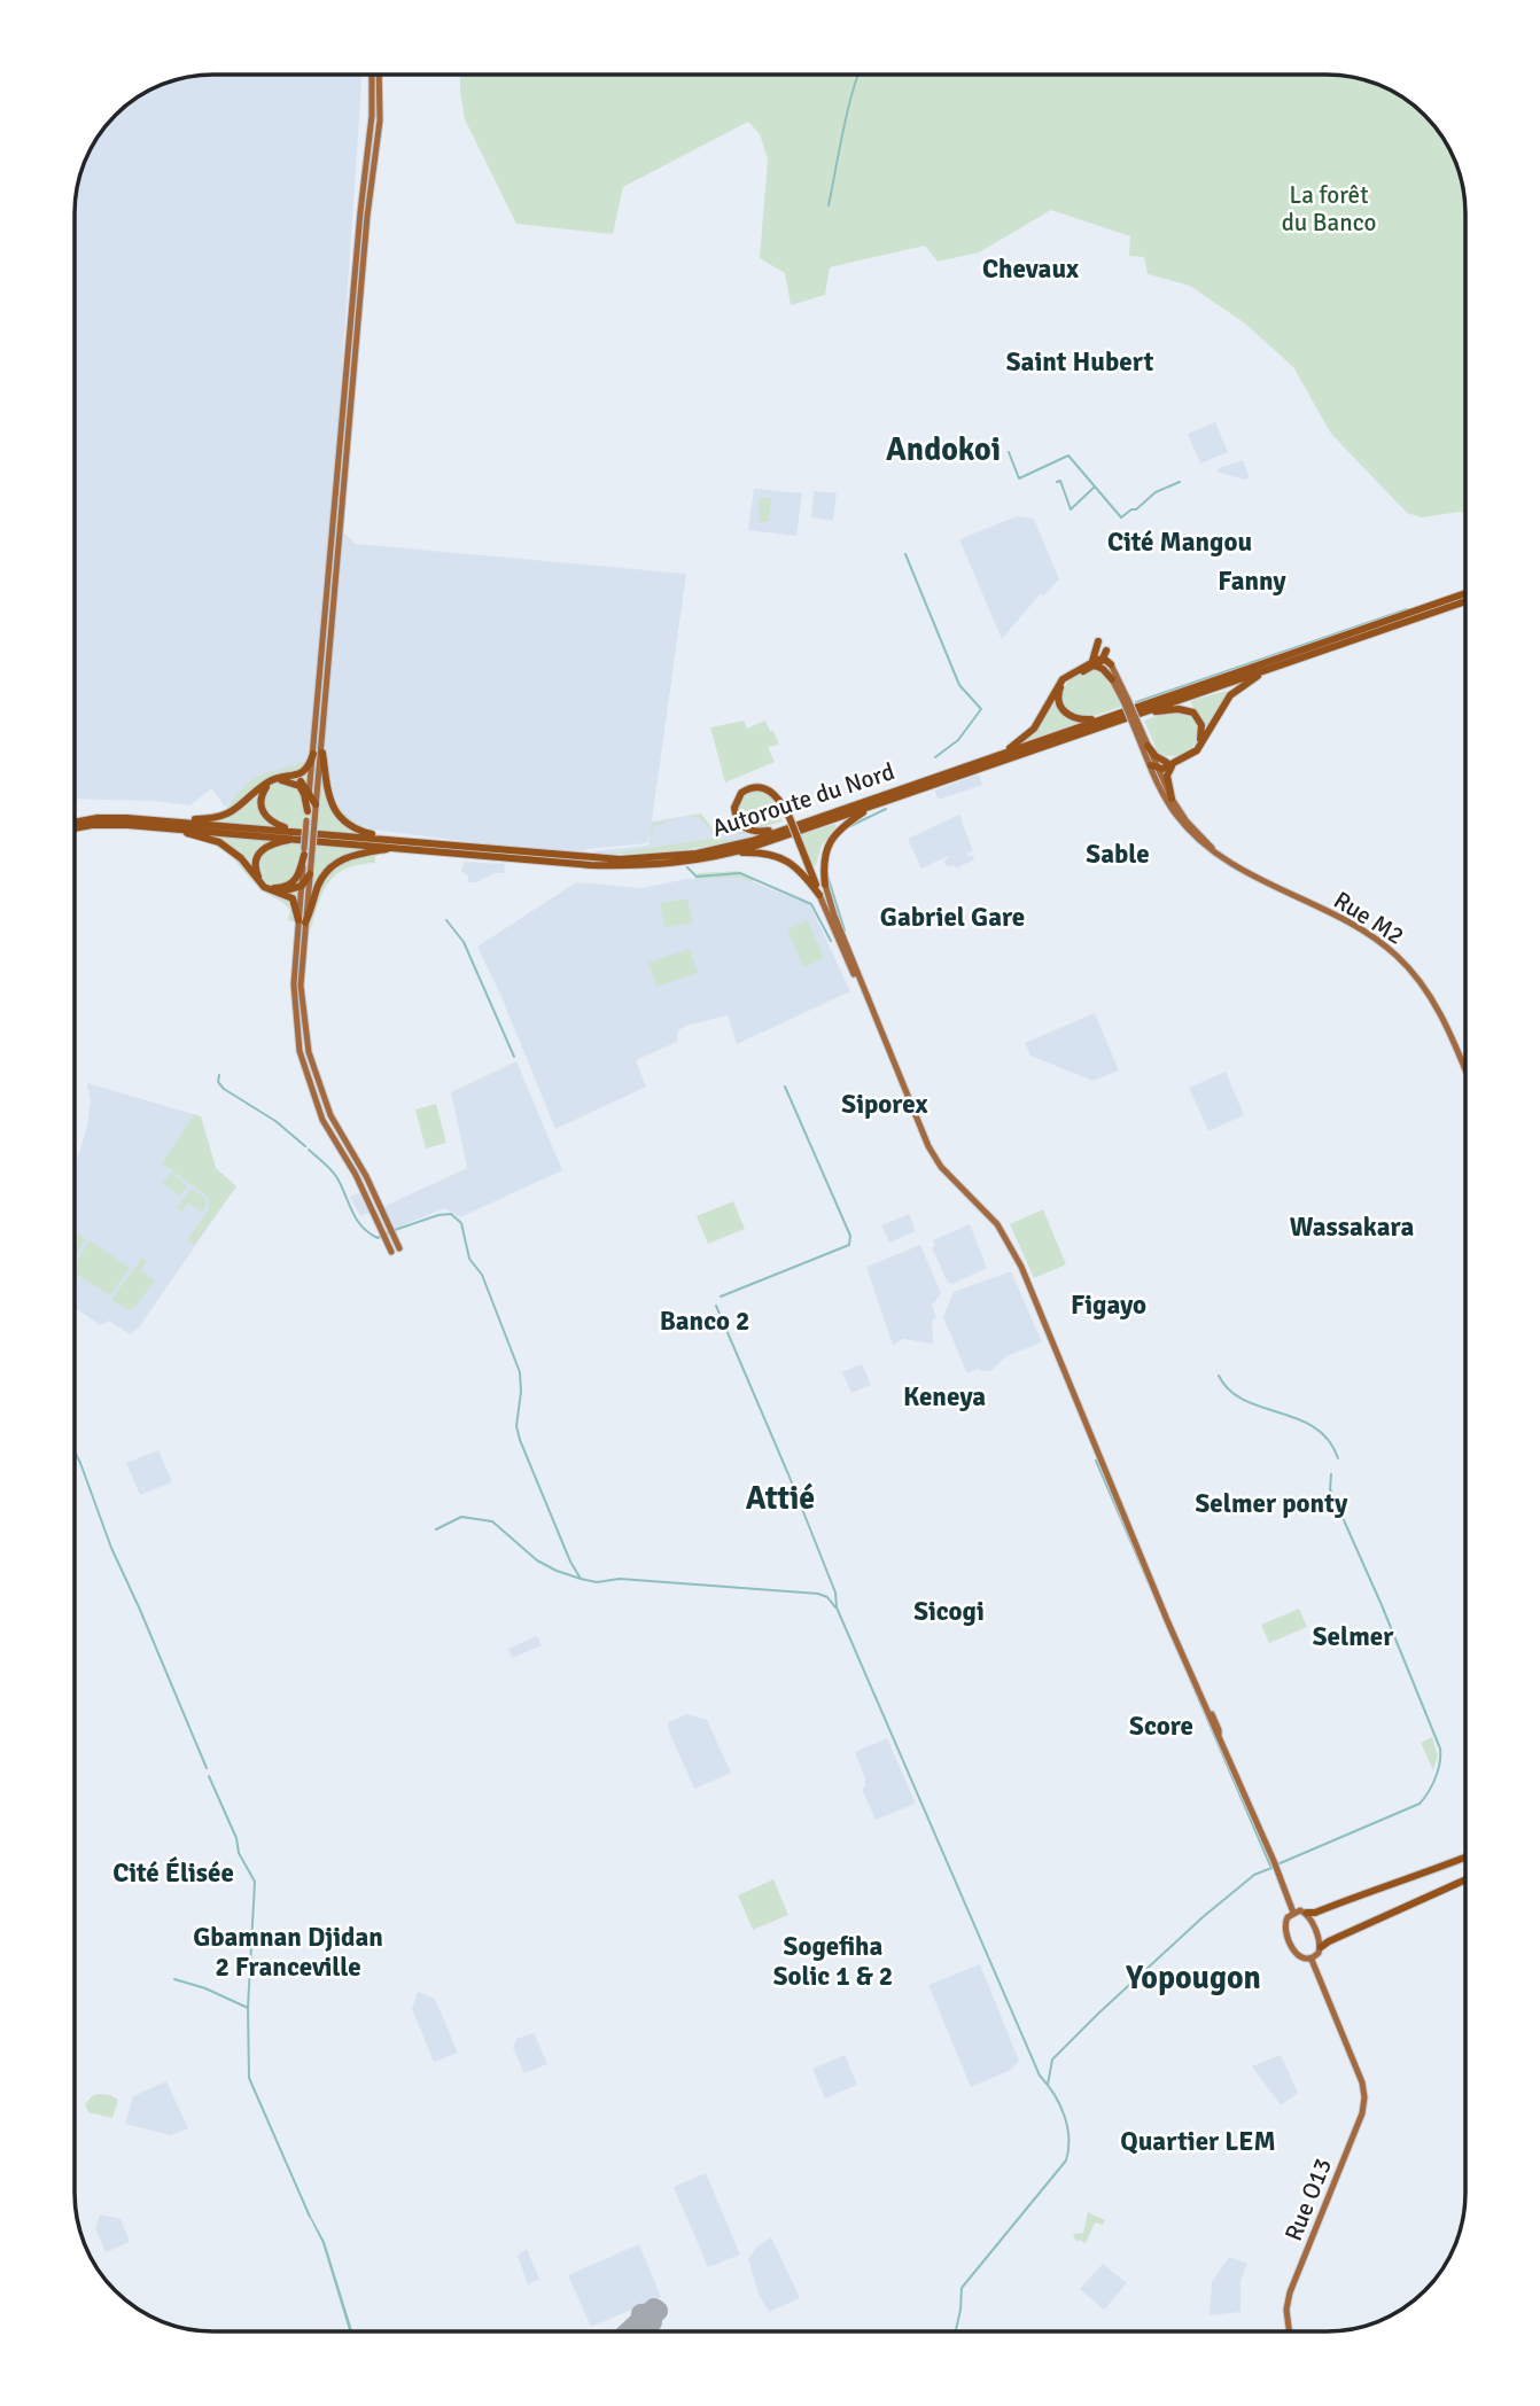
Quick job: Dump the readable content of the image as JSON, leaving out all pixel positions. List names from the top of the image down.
{
  "streets": {
    "highway": ["Autoroute du Nord"],
    "main road": ["Rue M2", "Rue O13"]
  },
  "districts": [
    "Chevaux",
    "Saint Hubert",
    "Andokoi",
    "Cité Mangou",
    "Fanny",
    "Sable",
    "Gabriel Gare",
    "Siporex",
    "Wassakara",
    "Figayo",
    "Banco 2",
    "Keneya",
    "Attié",
    "Selmer ponty",
    "Sicogi",
    "Selmer",
    "Score",
    "Cité Élisée",
    "Gbamnan Djidan 2 Franceville",
    "Sogefiha Solic 1 & 2",
    "Yopougon",
    "Quartier LEM"
  ],
  "parks": ["La forêt du Banco"]
}
